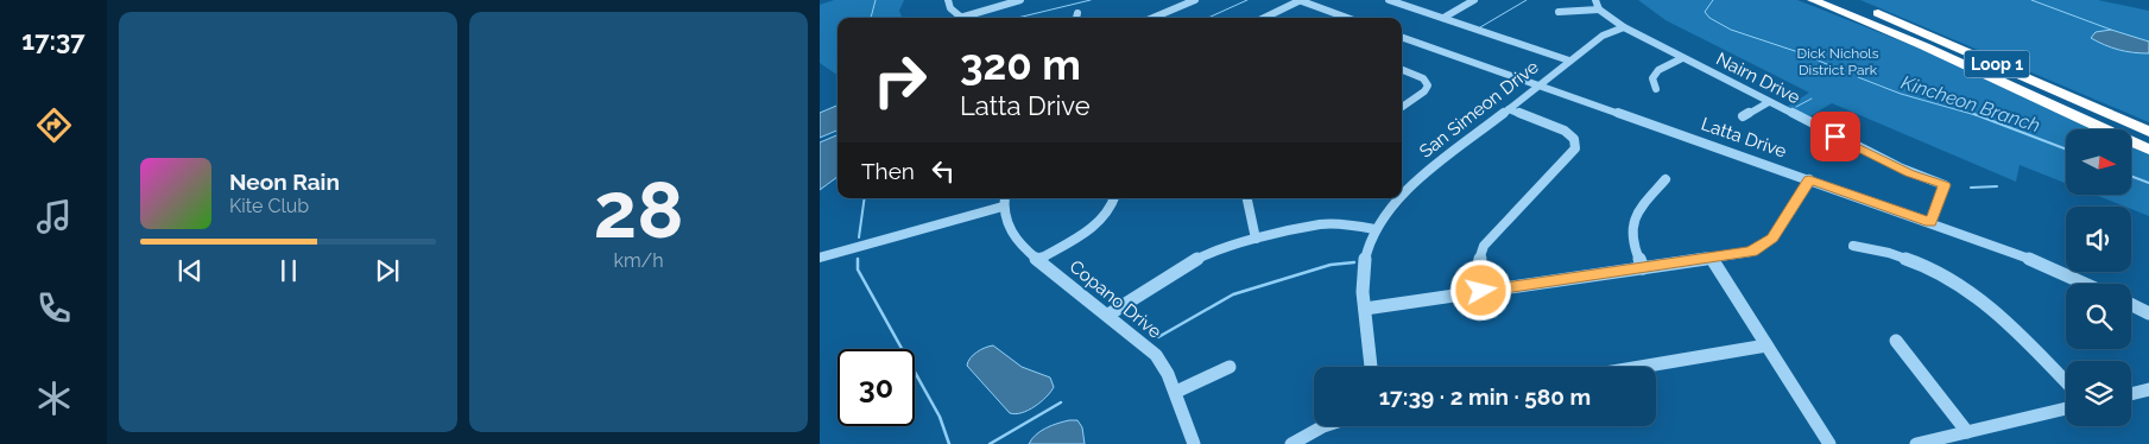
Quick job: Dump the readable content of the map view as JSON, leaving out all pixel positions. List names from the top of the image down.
{
  "streets": {
    "highway": ["Loop 1"],
    "street": [
      "Nairn Drive",
      "San Simeon Drive",
      "Latta Drive",
      "Copano Drive"
    ]
  },
  "crossings": [
    ["Nairn Drive", "San Simeon Drive"],
    ["Nairn Drive", "Latta Drive"],
    ["San Simeon Drive", "Latta Drive"]
  ],
  "water": ["Kincheon Branch"],
  "parks": ["Dick Nichols District Park"],
  "north": "right",
  "page": {
    "tabs": "17:37",
    "tile": ["28", "km/h"],
    "turn": ["320 m", "Latta Drive"],
    "then": "Then",
    "song": ["Neon Rain", "Kite Club"],
    "limit": "30",
    "trip": "17:39 · 2 min · 580 m"
  }
}
